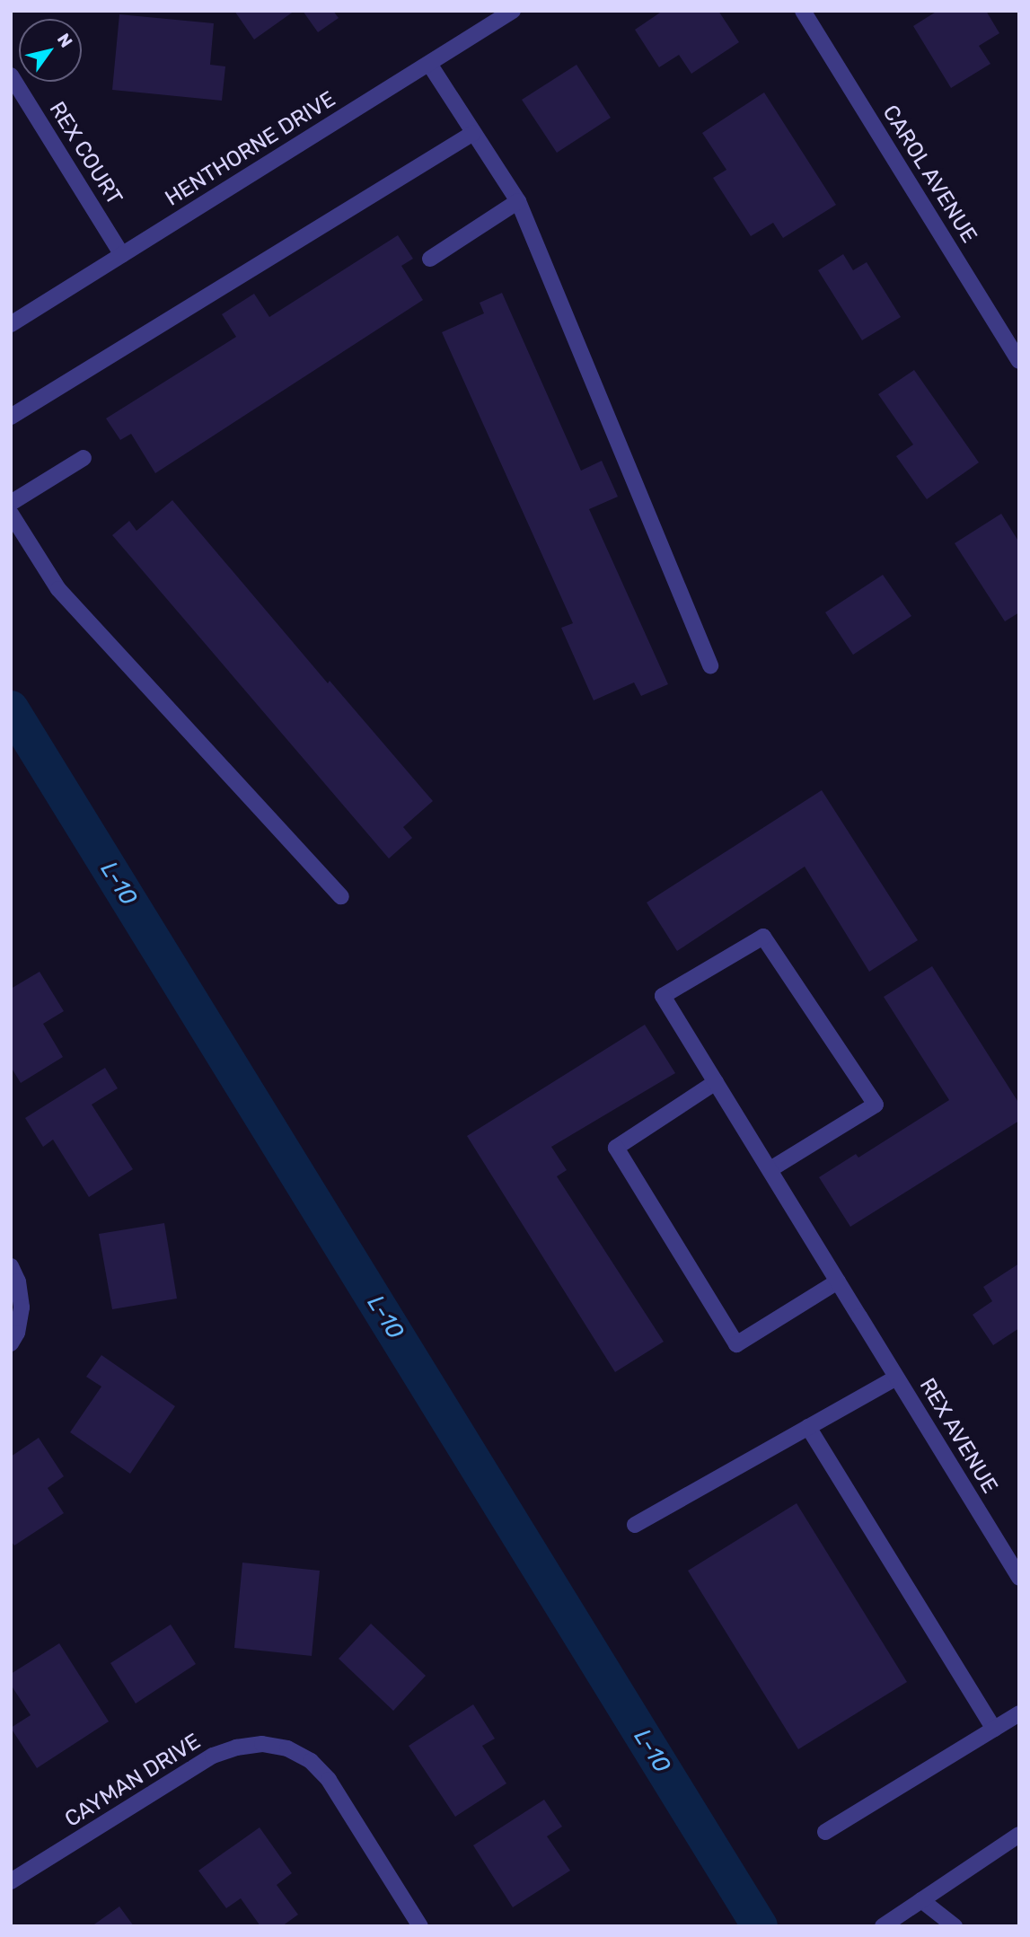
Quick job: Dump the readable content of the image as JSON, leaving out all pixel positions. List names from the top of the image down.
{
  "streets": {
    "street": [
      "HENTHORNE DRIVE",
      "REX COURT",
      "CAROL AVENUE",
      "REX AVENUE",
      "CAYMAN DRIVE"
    ]
  },
  "crossings": [
    ["HENTHORNE DRIVE", "REX COURT"]
  ],
  "water": ["L-10"],
  "north": "top right"
}
